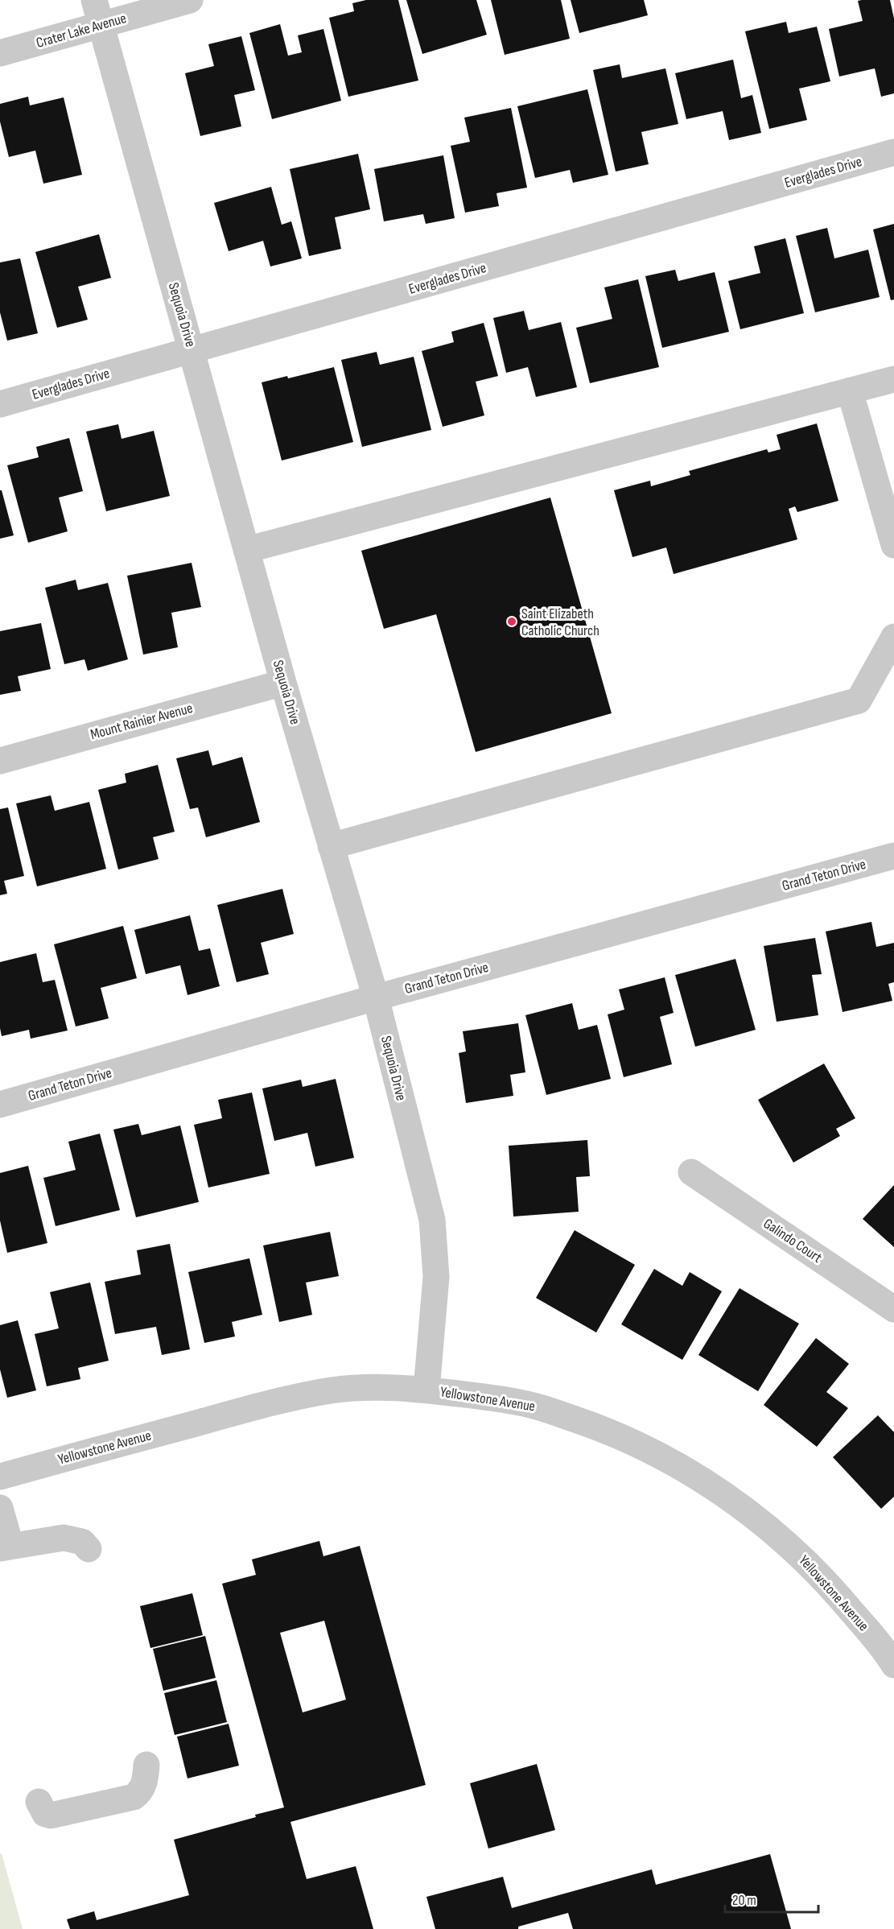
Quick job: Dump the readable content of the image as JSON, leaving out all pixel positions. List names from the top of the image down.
{
  "streets": {
    "street": [
      "Crater Lake Avenue",
      "Everglades Drive",
      "Sequoia Drive",
      "Mount Rainier Avenue",
      "Grand Teton Drive",
      "Galindo Court",
      "Yellowstone Avenue"
    ]
  },
  "crossings": [
    ["Crater Lake Avenue", "Sequoia Drive"],
    ["Everglades Drive", "Sequoia Drive"],
    ["Sequoia Drive", "Mount Rainier Avenue"],
    ["Sequoia Drive", "Grand Teton Drive"],
    ["Sequoia Drive", "Yellowstone Avenue"]
  ],
  "places": ["Saint Elizabeth Catholic Church"],
  "scale_bar": "20 m"
}
